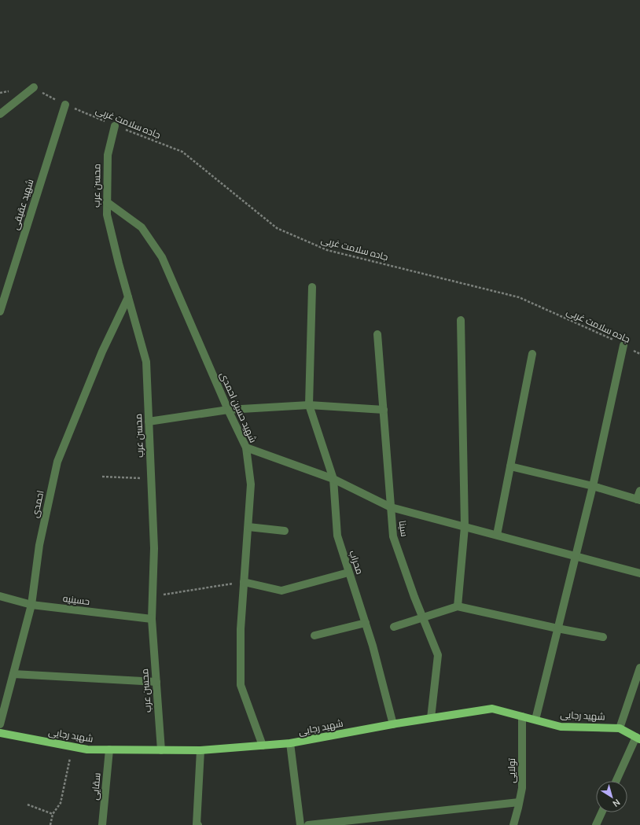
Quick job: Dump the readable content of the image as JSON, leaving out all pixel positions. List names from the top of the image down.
{
  "streets": {
    "main road": ["شهید رجایی"],
    "street": [
      "محسن عرب",
      "شهید عقیقی",
      "شهید حسین احمدی",
      "احمدی",
      "سینا",
      "محراب",
      "حسینیه",
      "تولایی",
      "سقایی"
    ],
    "path": ["جاده سلامت غربی"]
  },
  "crossings": [
    ["جاده سلامت غربی", "محسن عرب"],
    ["جاده سلامت غربی", "شهید عقیقی"],
    ["محسن عرب", "شهید حسین احمدی"],
    ["محسن عرب", "احمدی"],
    ["محسن عرب", "حسینیه"],
    ["محسن عرب", "شهید رجایی"],
    ["شهید حسین احمدی", "شهید رجایی"],
    ["احمدی", "حسینیه"],
    ["سینا", "شهید رجایی"],
    ["محراب", "شهید رجایی"],
    ["شهید رجایی", "تولایی"],
    ["شهید رجایی", "سقایی"]
  ],
  "north": "bottom right"
}
